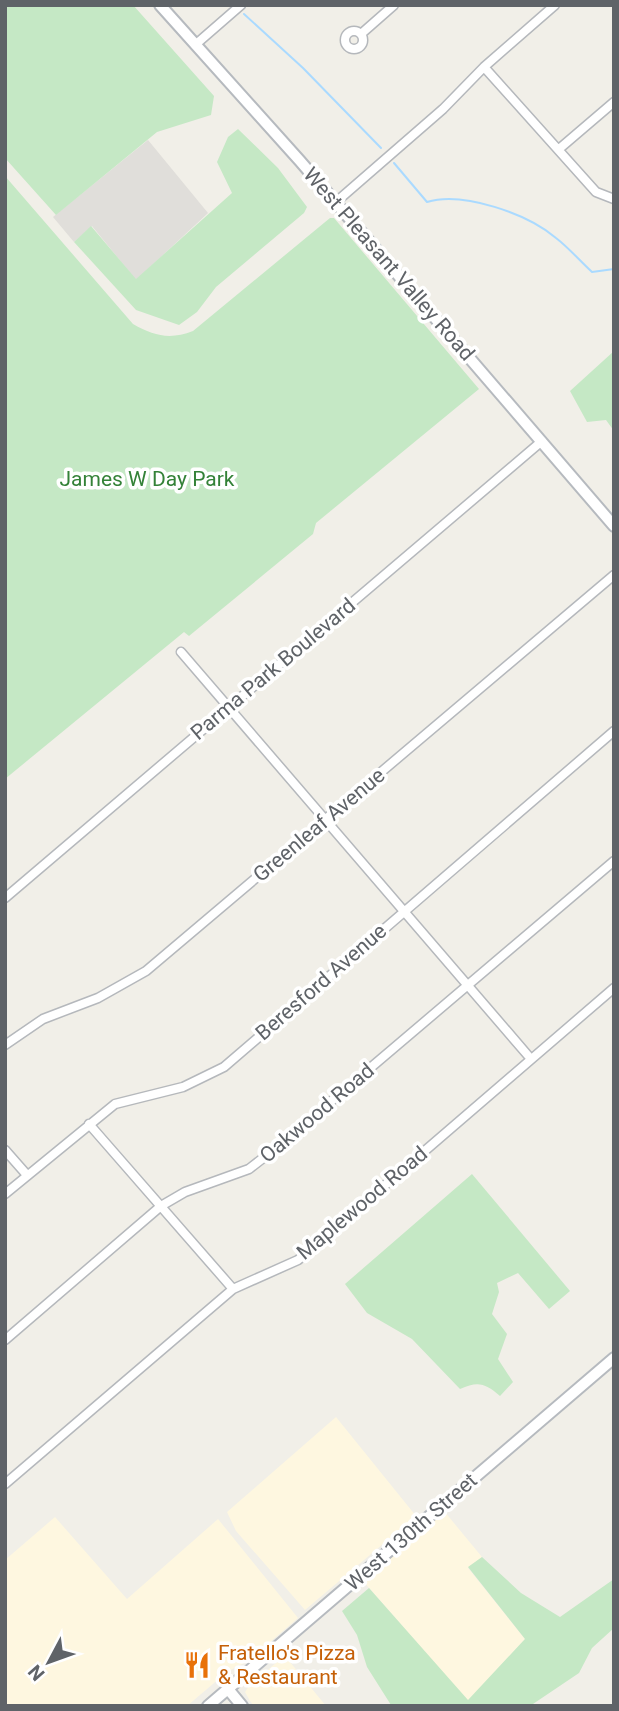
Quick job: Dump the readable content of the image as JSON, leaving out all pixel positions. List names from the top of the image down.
{
  "streets": {
    "main road": ["West Pleasant Valley Road", "West 130th Street"],
    "street": [
      "Parma Park Boulevard",
      "Greenleaf Avenue",
      "Beresford Avenue",
      "Oakwood Road",
      "Maplewood Road"
    ]
  },
  "crossings": [
    ["West Pleasant Valley Road", "Parma Park Boulevard"]
  ],
  "parks": ["James W Day Park"],
  "places": {
    "restaurant": ["Fratello's Pizza & Restaurant"]
  },
  "north": "bottom left"
}
